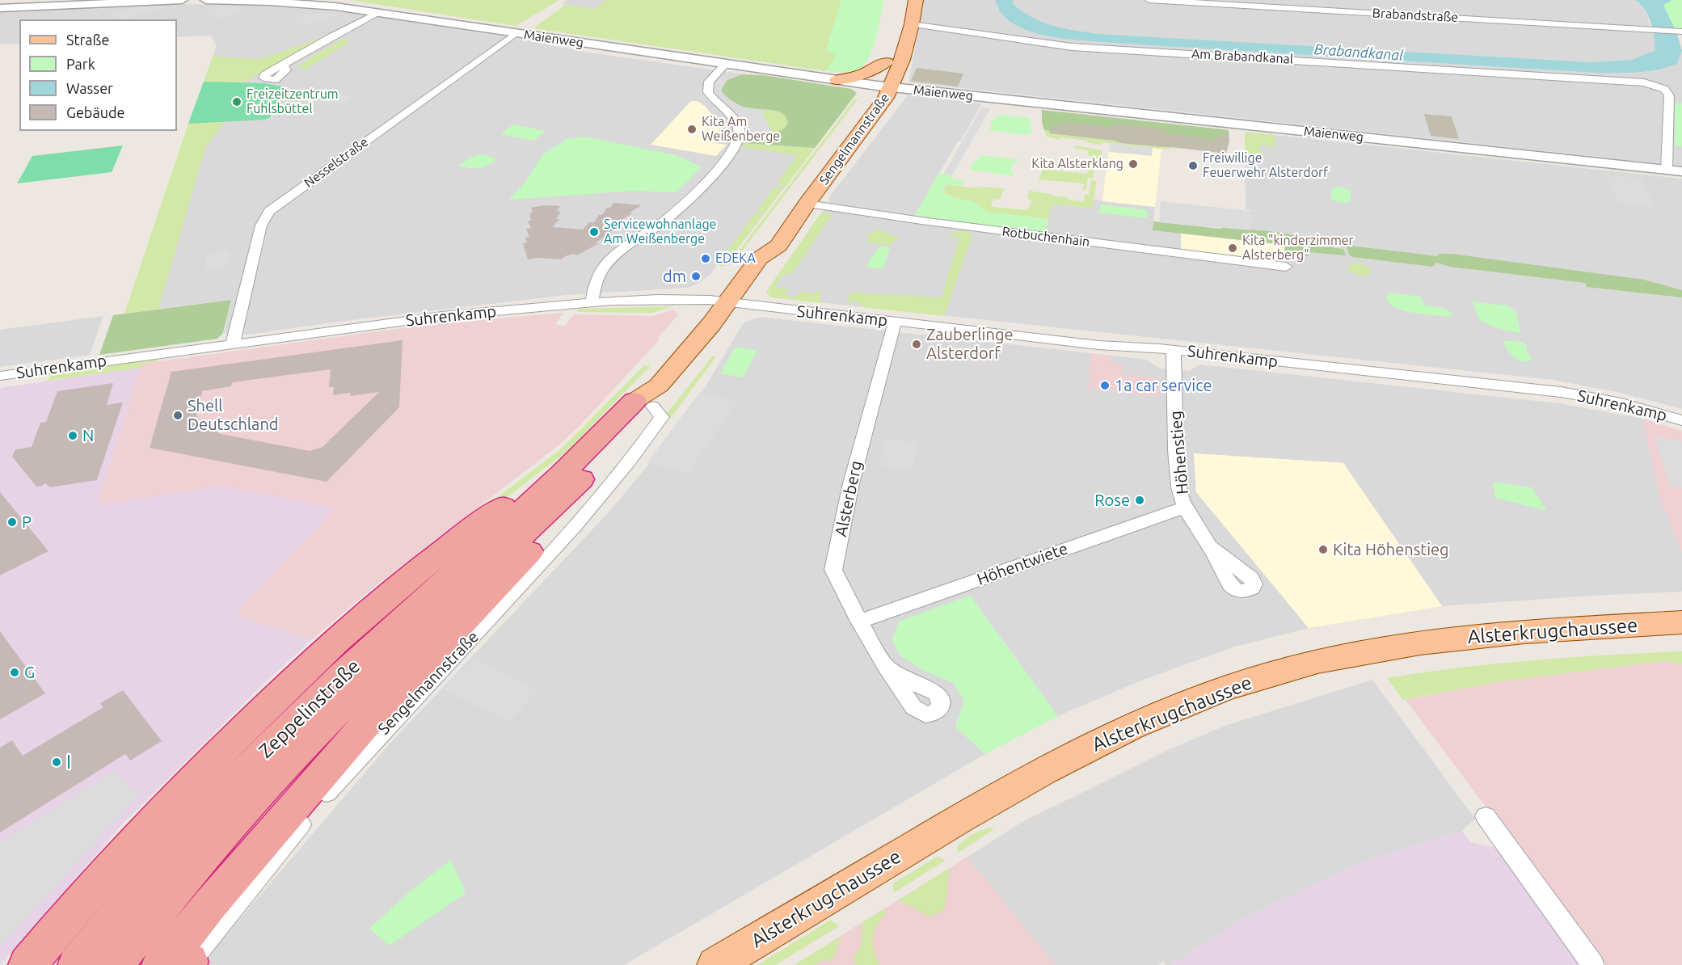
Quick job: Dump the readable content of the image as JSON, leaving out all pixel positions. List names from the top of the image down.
{
  "streets": {
    "highway": ["Sengelmannstraße", "Zeppelinstraße"],
    "main road": ["Alsterkrugchaussee"],
    "street": [
      "Brabandstraße",
      "Maienweg",
      "Am Brabandkanal",
      "Nesselstraße",
      "Rotbuchenhain",
      "Suhrenkamp",
      "Höhenstieg",
      "Alsterberg",
      "Höhentwiete"
    ]
  },
  "crossings": [
    ["Maienweg", "Am Brabandkanal"],
    ["Maienweg", "Sengelmannstraße"],
    ["Maienweg", "Nesselstraße"],
    ["Am Brabandkanal", "Sengelmannstraße"],
    ["Sengelmannstraße", "Rotbuchenhain"],
    ["Sengelmannstraße", "Suhrenkamp"],
    ["Sengelmannstraße", "Zeppelinstraße"],
    ["Nesselstraße", "Suhrenkamp"],
    ["Suhrenkamp", "Höhenstieg"],
    ["Suhrenkamp", "Alsterberg"],
    ["Höhenstieg", "Höhentwiete"],
    ["Alsterberg", "Höhentwiete"]
  ],
  "water": ["Brabandkanal"],
  "places": [
    "Freizeitzentrum Fuhlsbüttel",
    "Kita Am Weißenberge",
    "Kita Alsterklang",
    "Freiwillige Feuerwehr Alsterdorf",
    "Servicewohnanlage Am Weißenberge",
    "Kita \"kinderzimmer Alsterberg\"",
    "EDEKA",
    "dm",
    "Zauberlinge Alsterdorf",
    "1a car service",
    "Shell Deutschland",
    "N",
    "Rose",
    "P",
    "Kita Höhenstieg",
    "G",
    "I"
  ],
  "legend": [
    "Straße",
    "Park",
    "Wasser",
    "Gebäude"
  ]
}
